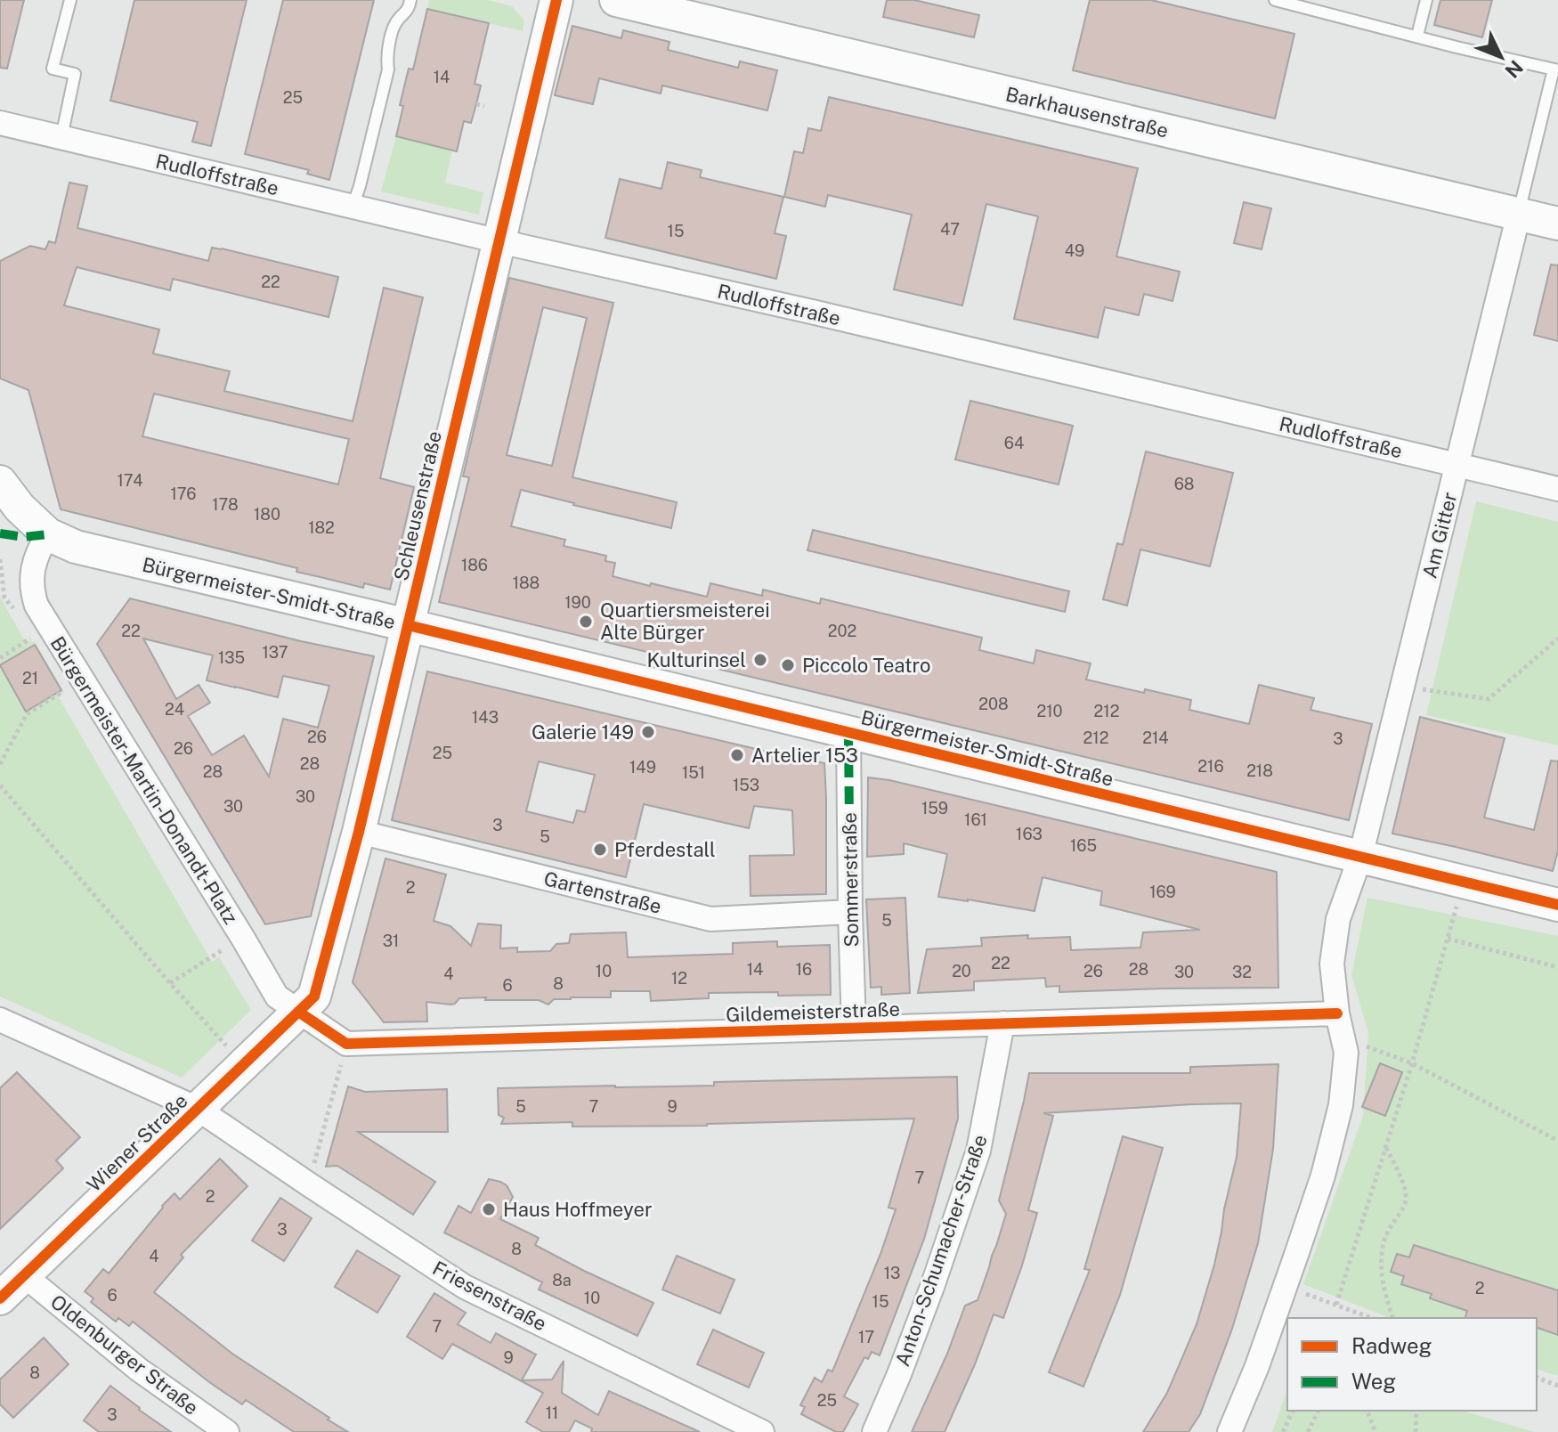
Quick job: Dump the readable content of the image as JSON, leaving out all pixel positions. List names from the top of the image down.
{
  "streets": {
    "street": [
      "Barkhausenstraße",
      "Rudloffstraße",
      "Schleusenstraße",
      "Am Gitter",
      "Bürgermeister-Smidt-Straße",
      "Bürgermeister-Martin-Donandt-Platz",
      "Sommerstraße",
      "Gartenstraße",
      "Gildemeisterstraße",
      "Wiener Straße",
      "Anton-Schumacher-Straße",
      "Friesenstraße",
      "Oldenburger Straße"
    ]
  },
  "crossings": [
    ["Barkhausenstraße", "Am Gitter"],
    ["Rudloffstraße", "Schleusenstraße"],
    ["Rudloffstraße", "Am Gitter"],
    ["Schleusenstraße", "Bürgermeister-Smidt-Straße"],
    ["Schleusenstraße", "Bürgermeister-Martin-Donandt-Platz"],
    ["Schleusenstraße", "Gartenstraße"],
    ["Schleusenstraße", "Wiener Straße"],
    ["Am Gitter", "Bürgermeister-Smidt-Straße"],
    ["Am Gitter", "Gildemeisterstraße"],
    ["Bürgermeister-Smidt-Straße", "Bürgermeister-Martin-Donandt-Platz"],
    ["Bürgermeister-Smidt-Straße", "Sommerstraße"],
    ["Bürgermeister-Martin-Donandt-Platz", "Wiener Straße"],
    ["Sommerstraße", "Gartenstraße"],
    ["Sommerstraße", "Gildemeisterstraße"],
    ["Gildemeisterstraße", "Anton-Schumacher-Straße"],
    ["Wiener Straße", "Friesenstraße"],
    ["Wiener Straße", "Oldenburger Straße"]
  ],
  "places": [
    "Quartiersmeisterei Alte Bürger",
    "Kulturinsel",
    "Piccolo Teatro",
    "Galerie 149",
    "Artelier 153",
    "Pferdestall",
    "Haus Hoffmeyer"
  ],
  "house_numbers": [
    "14",
    "25",
    "47",
    "15",
    "49",
    "22",
    "64",
    "174",
    "68",
    "176",
    "178",
    "180",
    "182",
    "186",
    "188",
    "190",
    "22",
    "202",
    "137",
    "135",
    "21",
    "208",
    "24",
    "210",
    "212",
    "143",
    "26",
    "212",
    "214",
    "3",
    "26",
    "25",
    "28",
    "216",
    "149",
    "218",
    "28",
    "151",
    "153",
    "30",
    "30",
    "159",
    "161",
    "3",
    "163",
    "5",
    "165",
    "2",
    "169",
    "5",
    "31",
    "22",
    "14",
    "16",
    "28",
    "10",
    "20",
    "26",
    "30",
    "32",
    "4",
    "12",
    "8",
    "6",
    "5",
    "7",
    "9",
    "7",
    "2",
    "3",
    "8",
    "4",
    "13",
    "8a",
    "2",
    "6",
    "10",
    "15",
    "7",
    "17",
    "9",
    "8",
    "25",
    "11",
    "3"
  ],
  "legend": ["Radweg", "Weg"],
  "north": "bottom right"
}
